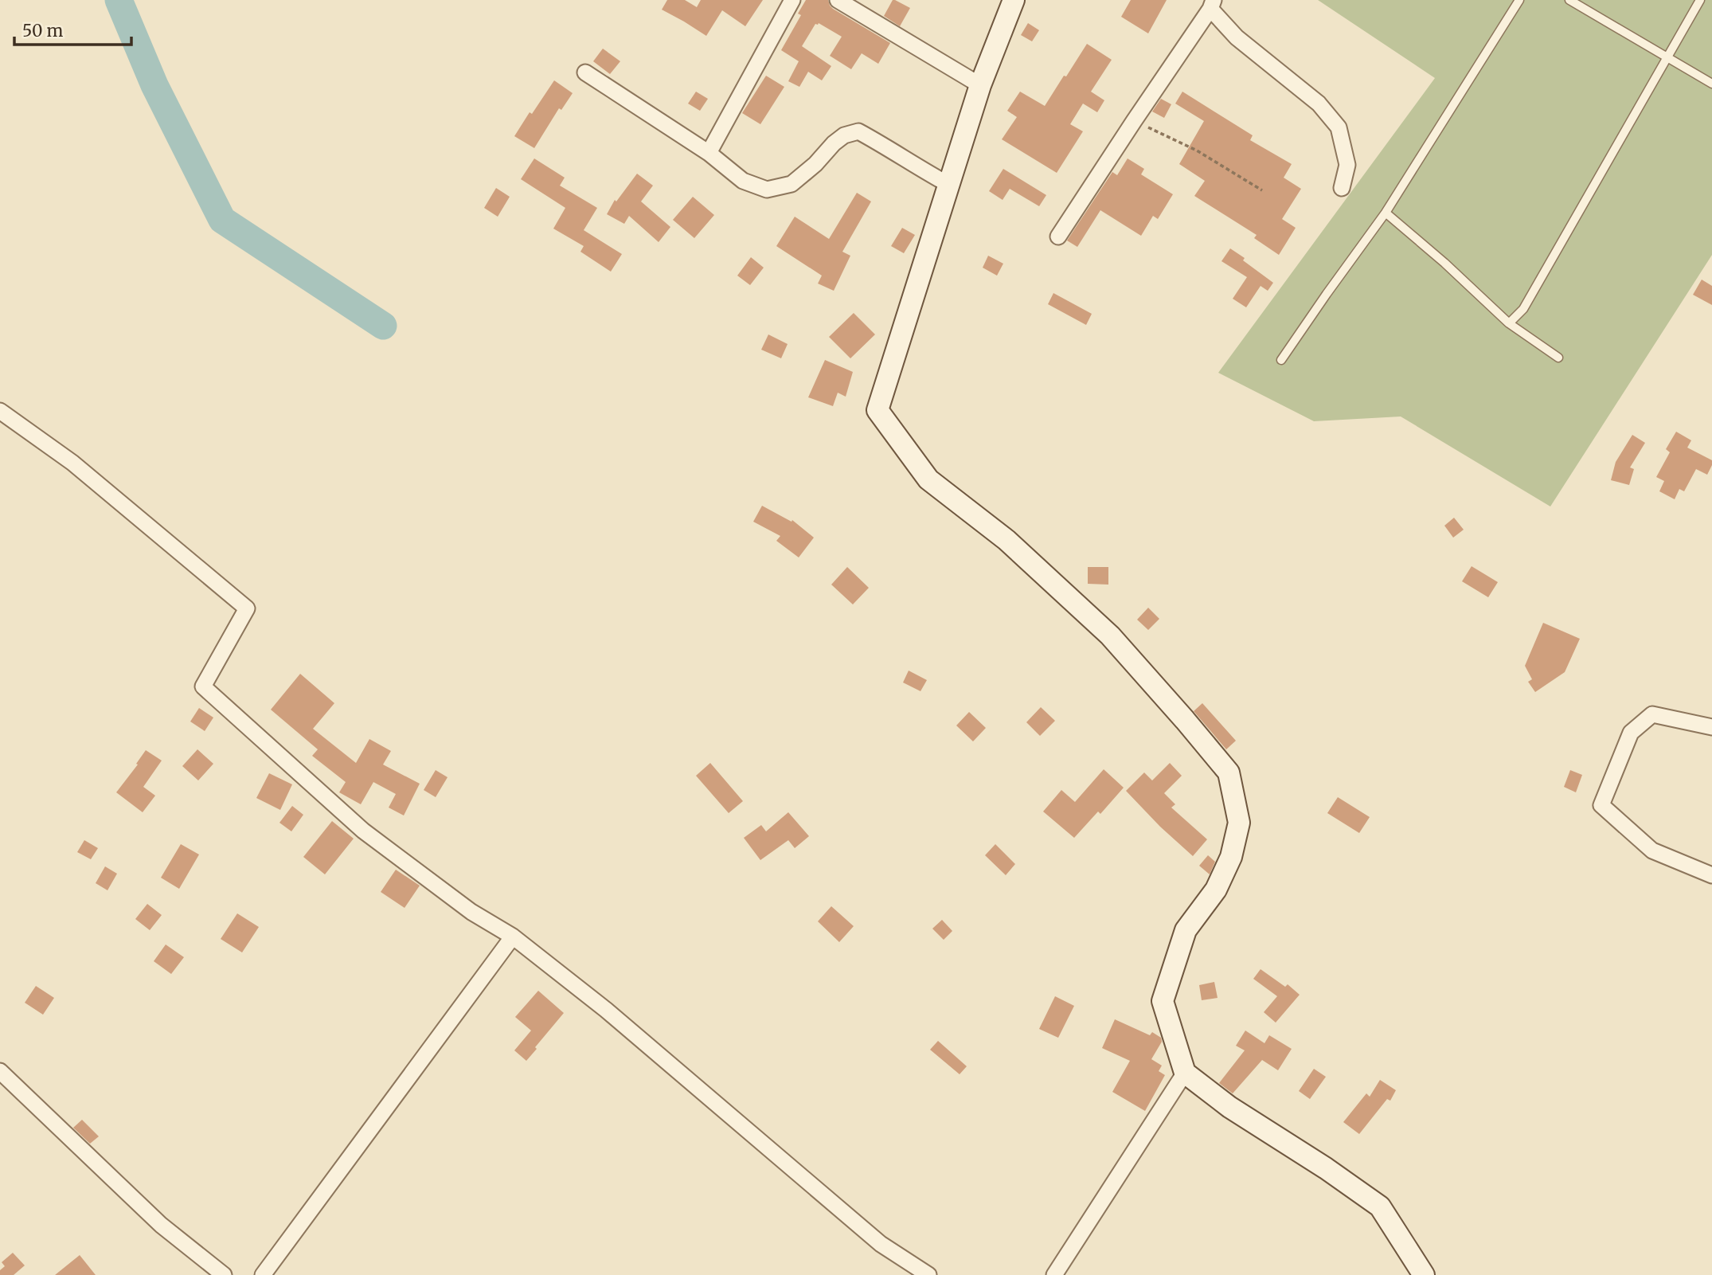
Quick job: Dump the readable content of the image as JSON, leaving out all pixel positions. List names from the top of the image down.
{
  "scale_bar": "50 m"
}
